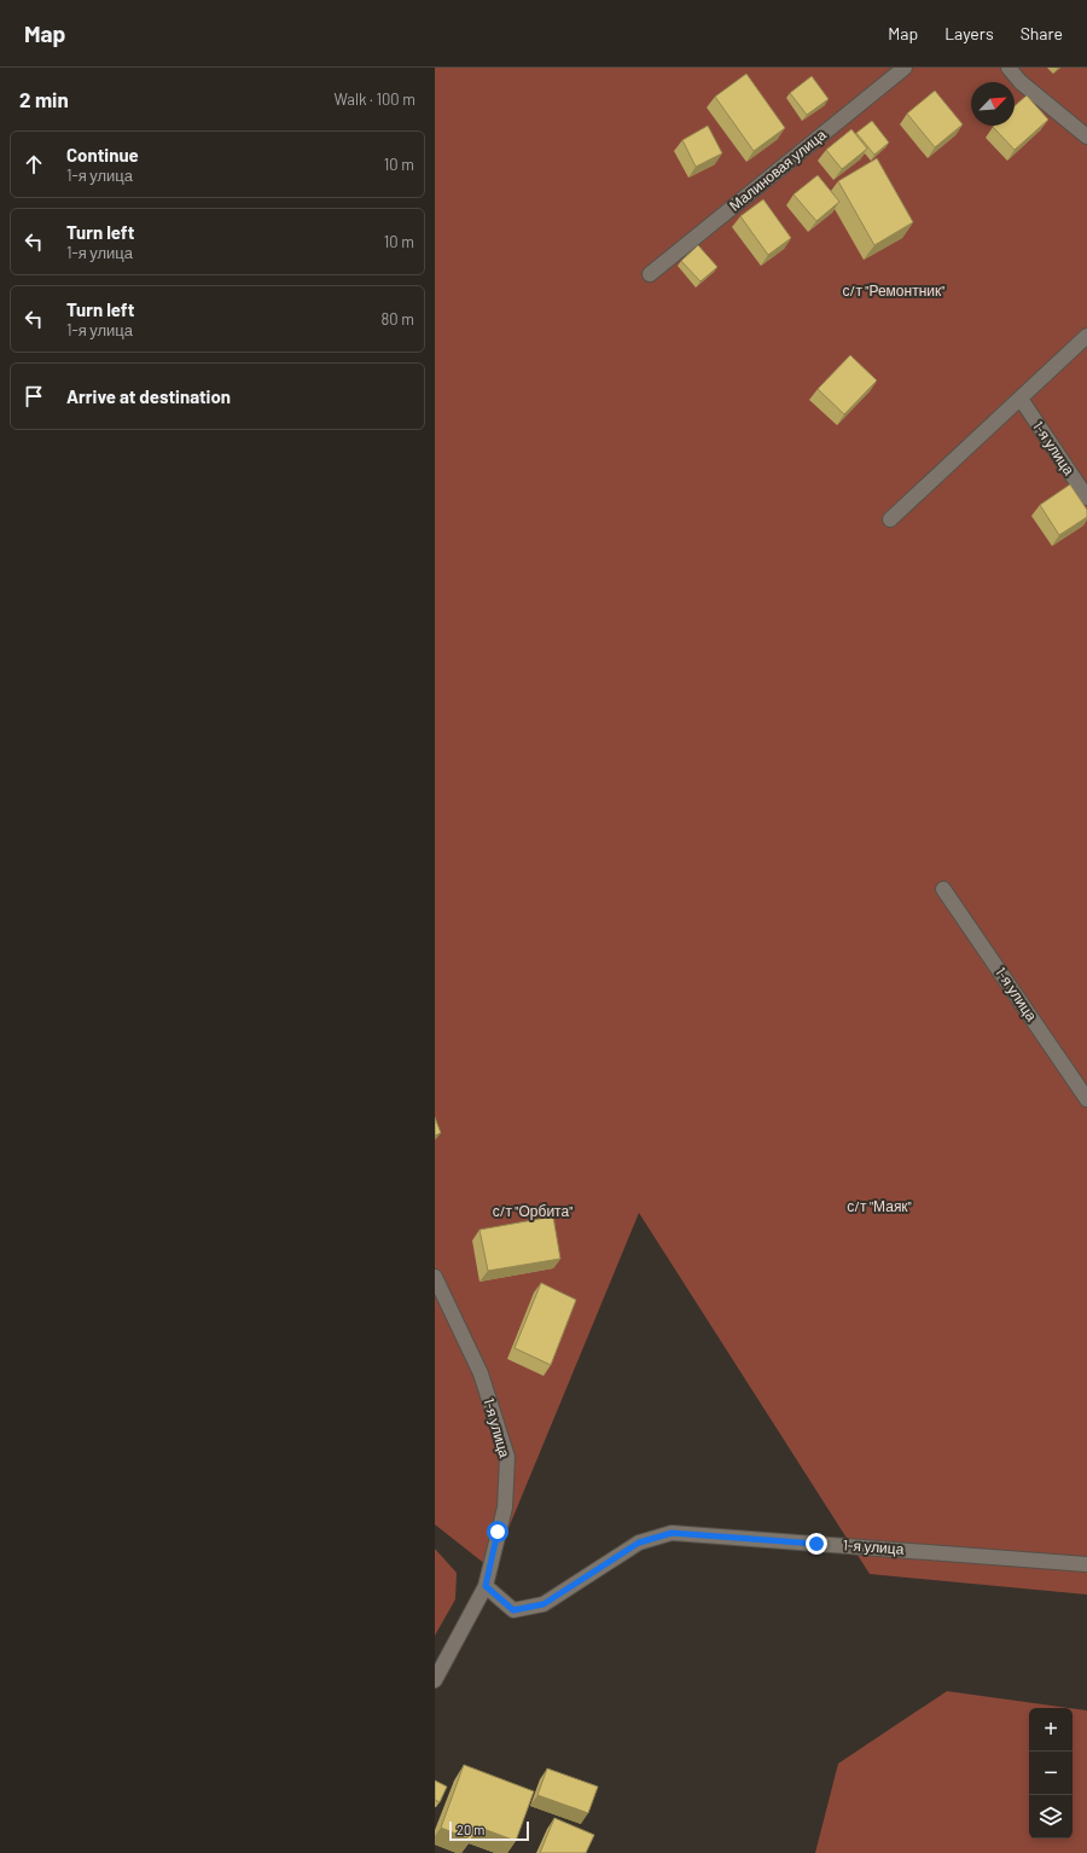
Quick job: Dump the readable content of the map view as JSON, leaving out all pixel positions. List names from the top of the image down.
{
  "streets": {
    "street": ["Малиновая улица", "1-я улица"]
  },
  "parks": ["с/т \"Ремонтник\"", "с/т \"Маяк\"", "с/т \"Орбита\""],
  "scale_bar": "20 m",
  "north": "top right",
  "page": {
    "header": "Map",
    "nav": ["Map", "Layers", "Share"],
    "heading": ["2 min", "Walk · 100 m"],
    "list": [
      ["Continue", "1-я улица", "10 m"],
      ["Turn left", "1-я улица", "10 m"],
      ["Turn left", "1-я улица", "80 m"],
      "Arrive at destination"
    ],
    "map_buttons": ["+", "−"],
    "scale": "20 m"
  }
}
